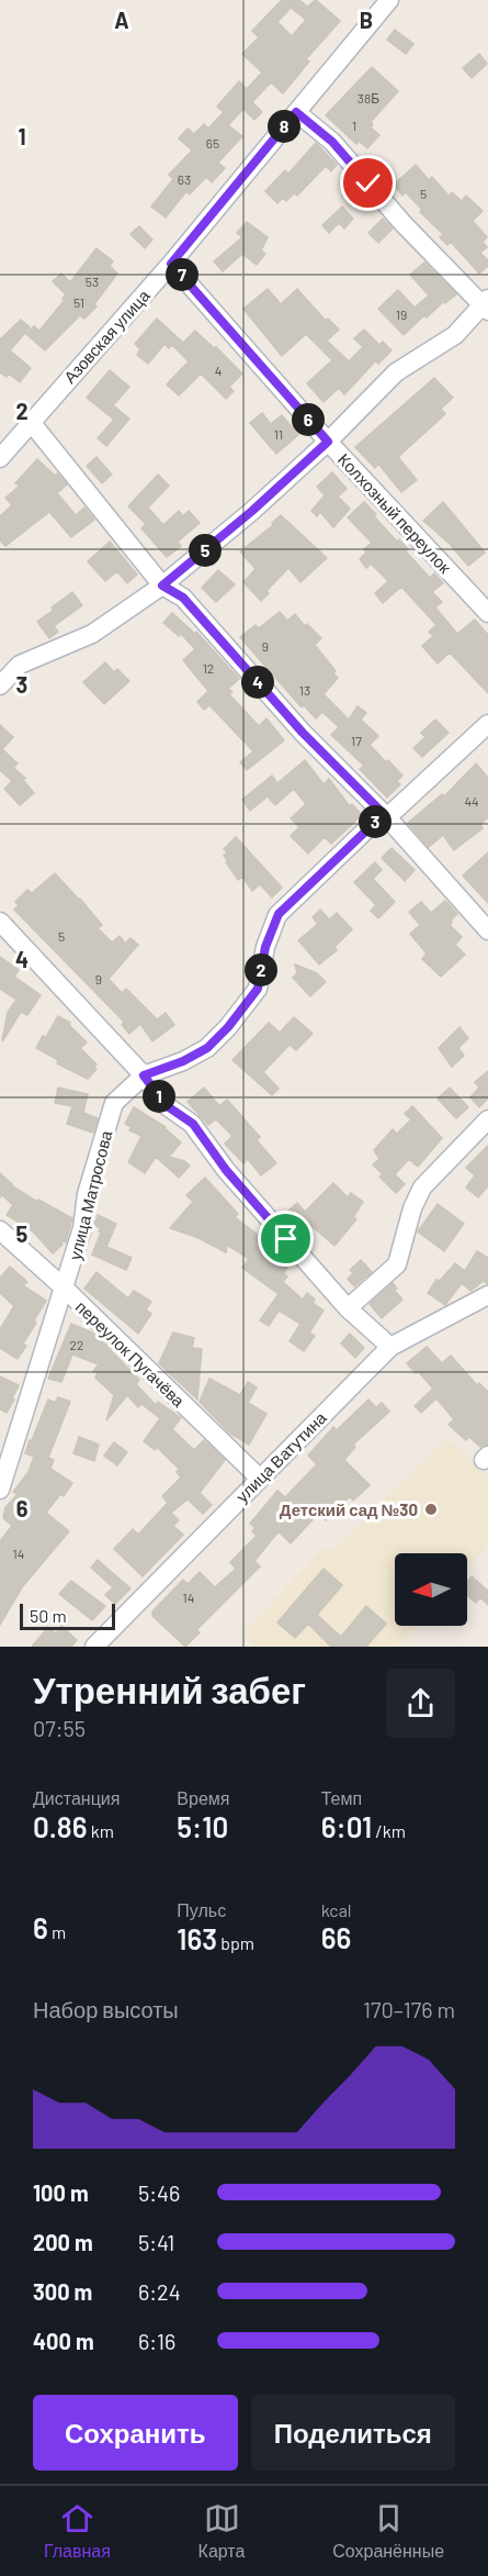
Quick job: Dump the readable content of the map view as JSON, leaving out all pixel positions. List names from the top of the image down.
{
  "streets": {
    "street": [
      "Азовская улица",
      "Колхозный переулок",
      "улица Матросова",
      "переулок Пугачёва",
      "улица Ватутина"
    ]
  },
  "crossings": [
    ["Азовская улица", "Колхозный переулок"],
    ["улица Матросова", "переулок Пугачёва"],
    ["переулок Пугачёва", "улица Ватутина"]
  ],
  "places": ["Детский сад №30"],
  "house_numbers": [
    "38Б",
    "1",
    "65",
    "63",
    "5",
    "53",
    "51",
    "19",
    "4",
    "11",
    "9",
    "12",
    "13",
    "17",
    "44",
    "5",
    "9",
    "22",
    "14",
    "14"
  ],
  "scale_bar": "50 m",
  "north": "left",
  "page": {
    "pins": [
      "8",
      "7",
      "6",
      "5",
      "4",
      "3",
      "2",
      "1"
    ],
    "scale": "50 m",
    "heading": ["Утренний забег", "07:55"],
    "stats": [
      ["Дистанция", "0.86 km"],
      ["Время", "5:10"],
      ["Темп", "6:01 /km"],
      ["6 m"],
      ["Пульс", "163 bpm"],
      ["kcal", "66"]
    ],
    "chart": ["Набор высоты", "170–176 m"],
    "list": [
      {
        "name": "100 m",
        "note": "5:46"
      },
      {
        "name": "200 m",
        "note": "5:41"
      },
      {
        "name": "300 m",
        "note": "6:24"
      },
      {
        "name": "400 m",
        "note": "6:16"
      }
    ],
    "buttons": ["Сохранить", "Поделиться"],
    "tabs": ["Главная", "Карта", "Сохранённые"]
  },
  "grid": {
    "columns": ["A", "B"],
    "rows": [
      "1",
      "2",
      "3",
      "4",
      "5",
      "6"
    ]
  }
}
